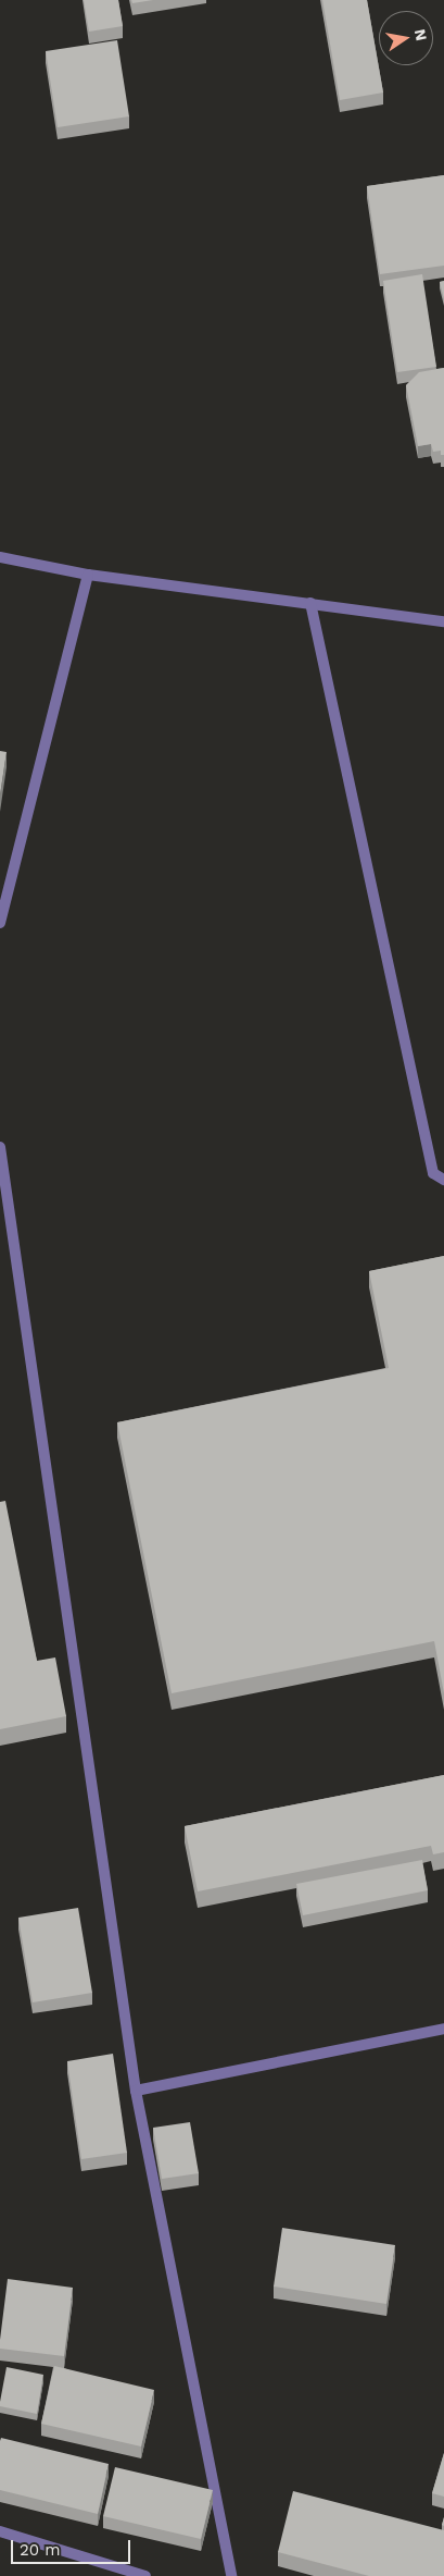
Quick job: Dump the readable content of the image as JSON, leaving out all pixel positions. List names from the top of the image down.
{
  "scale_bar": "20 m",
  "north": "right"
}
